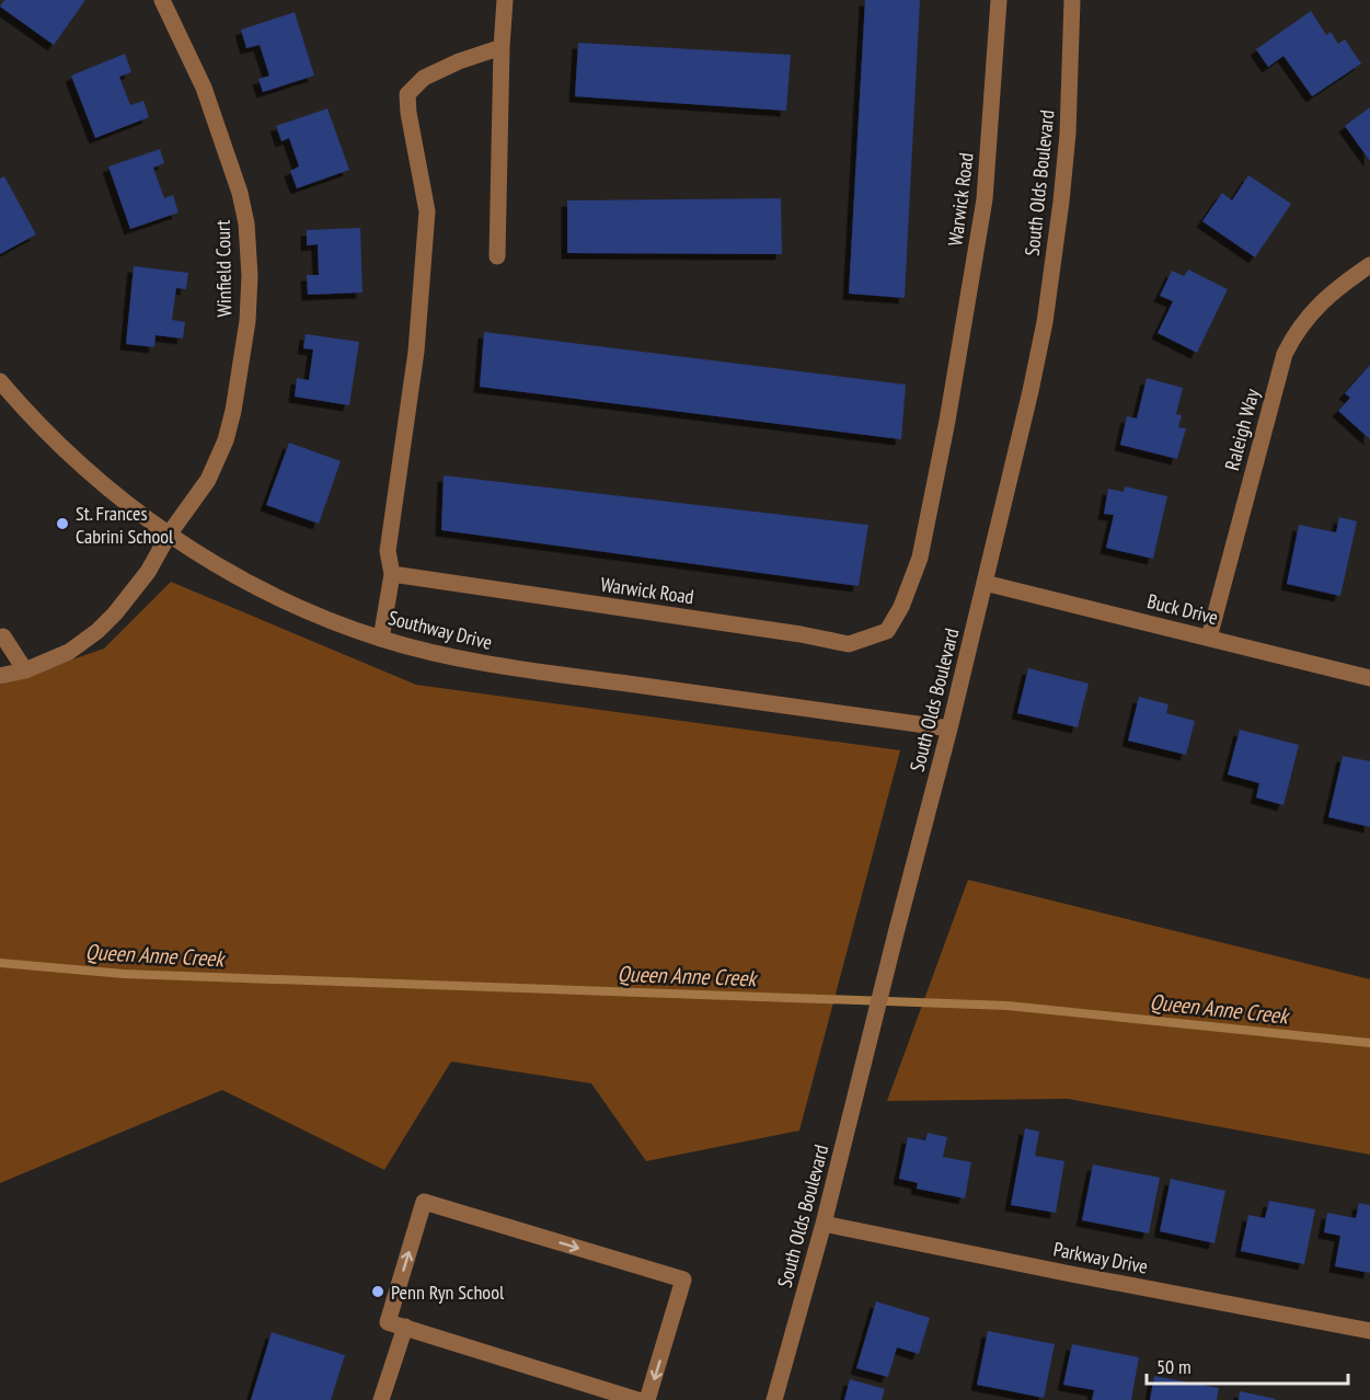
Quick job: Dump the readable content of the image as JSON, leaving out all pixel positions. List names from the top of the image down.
{
  "streets": {
    "street": [
      "South Olds Boulevard",
      "Warwick Road",
      "Winfield Court",
      "Raleigh Way",
      "Buck Drive",
      "Southway Drive",
      "Parkway Drive"
    ]
  },
  "crossings": [
    ["South Olds Boulevard", "Buck Drive"],
    ["South Olds Boulevard", "Southway Drive"],
    ["South Olds Boulevard", "Parkway Drive"],
    ["Winfield Court", "Southway Drive"],
    ["Raleigh Way", "Buck Drive"]
  ],
  "water": ["Queen Anne Creek"],
  "places": ["St. Frances Cabrini School", "Penn Ryn School"],
  "scale_bar": "50 m"
}
